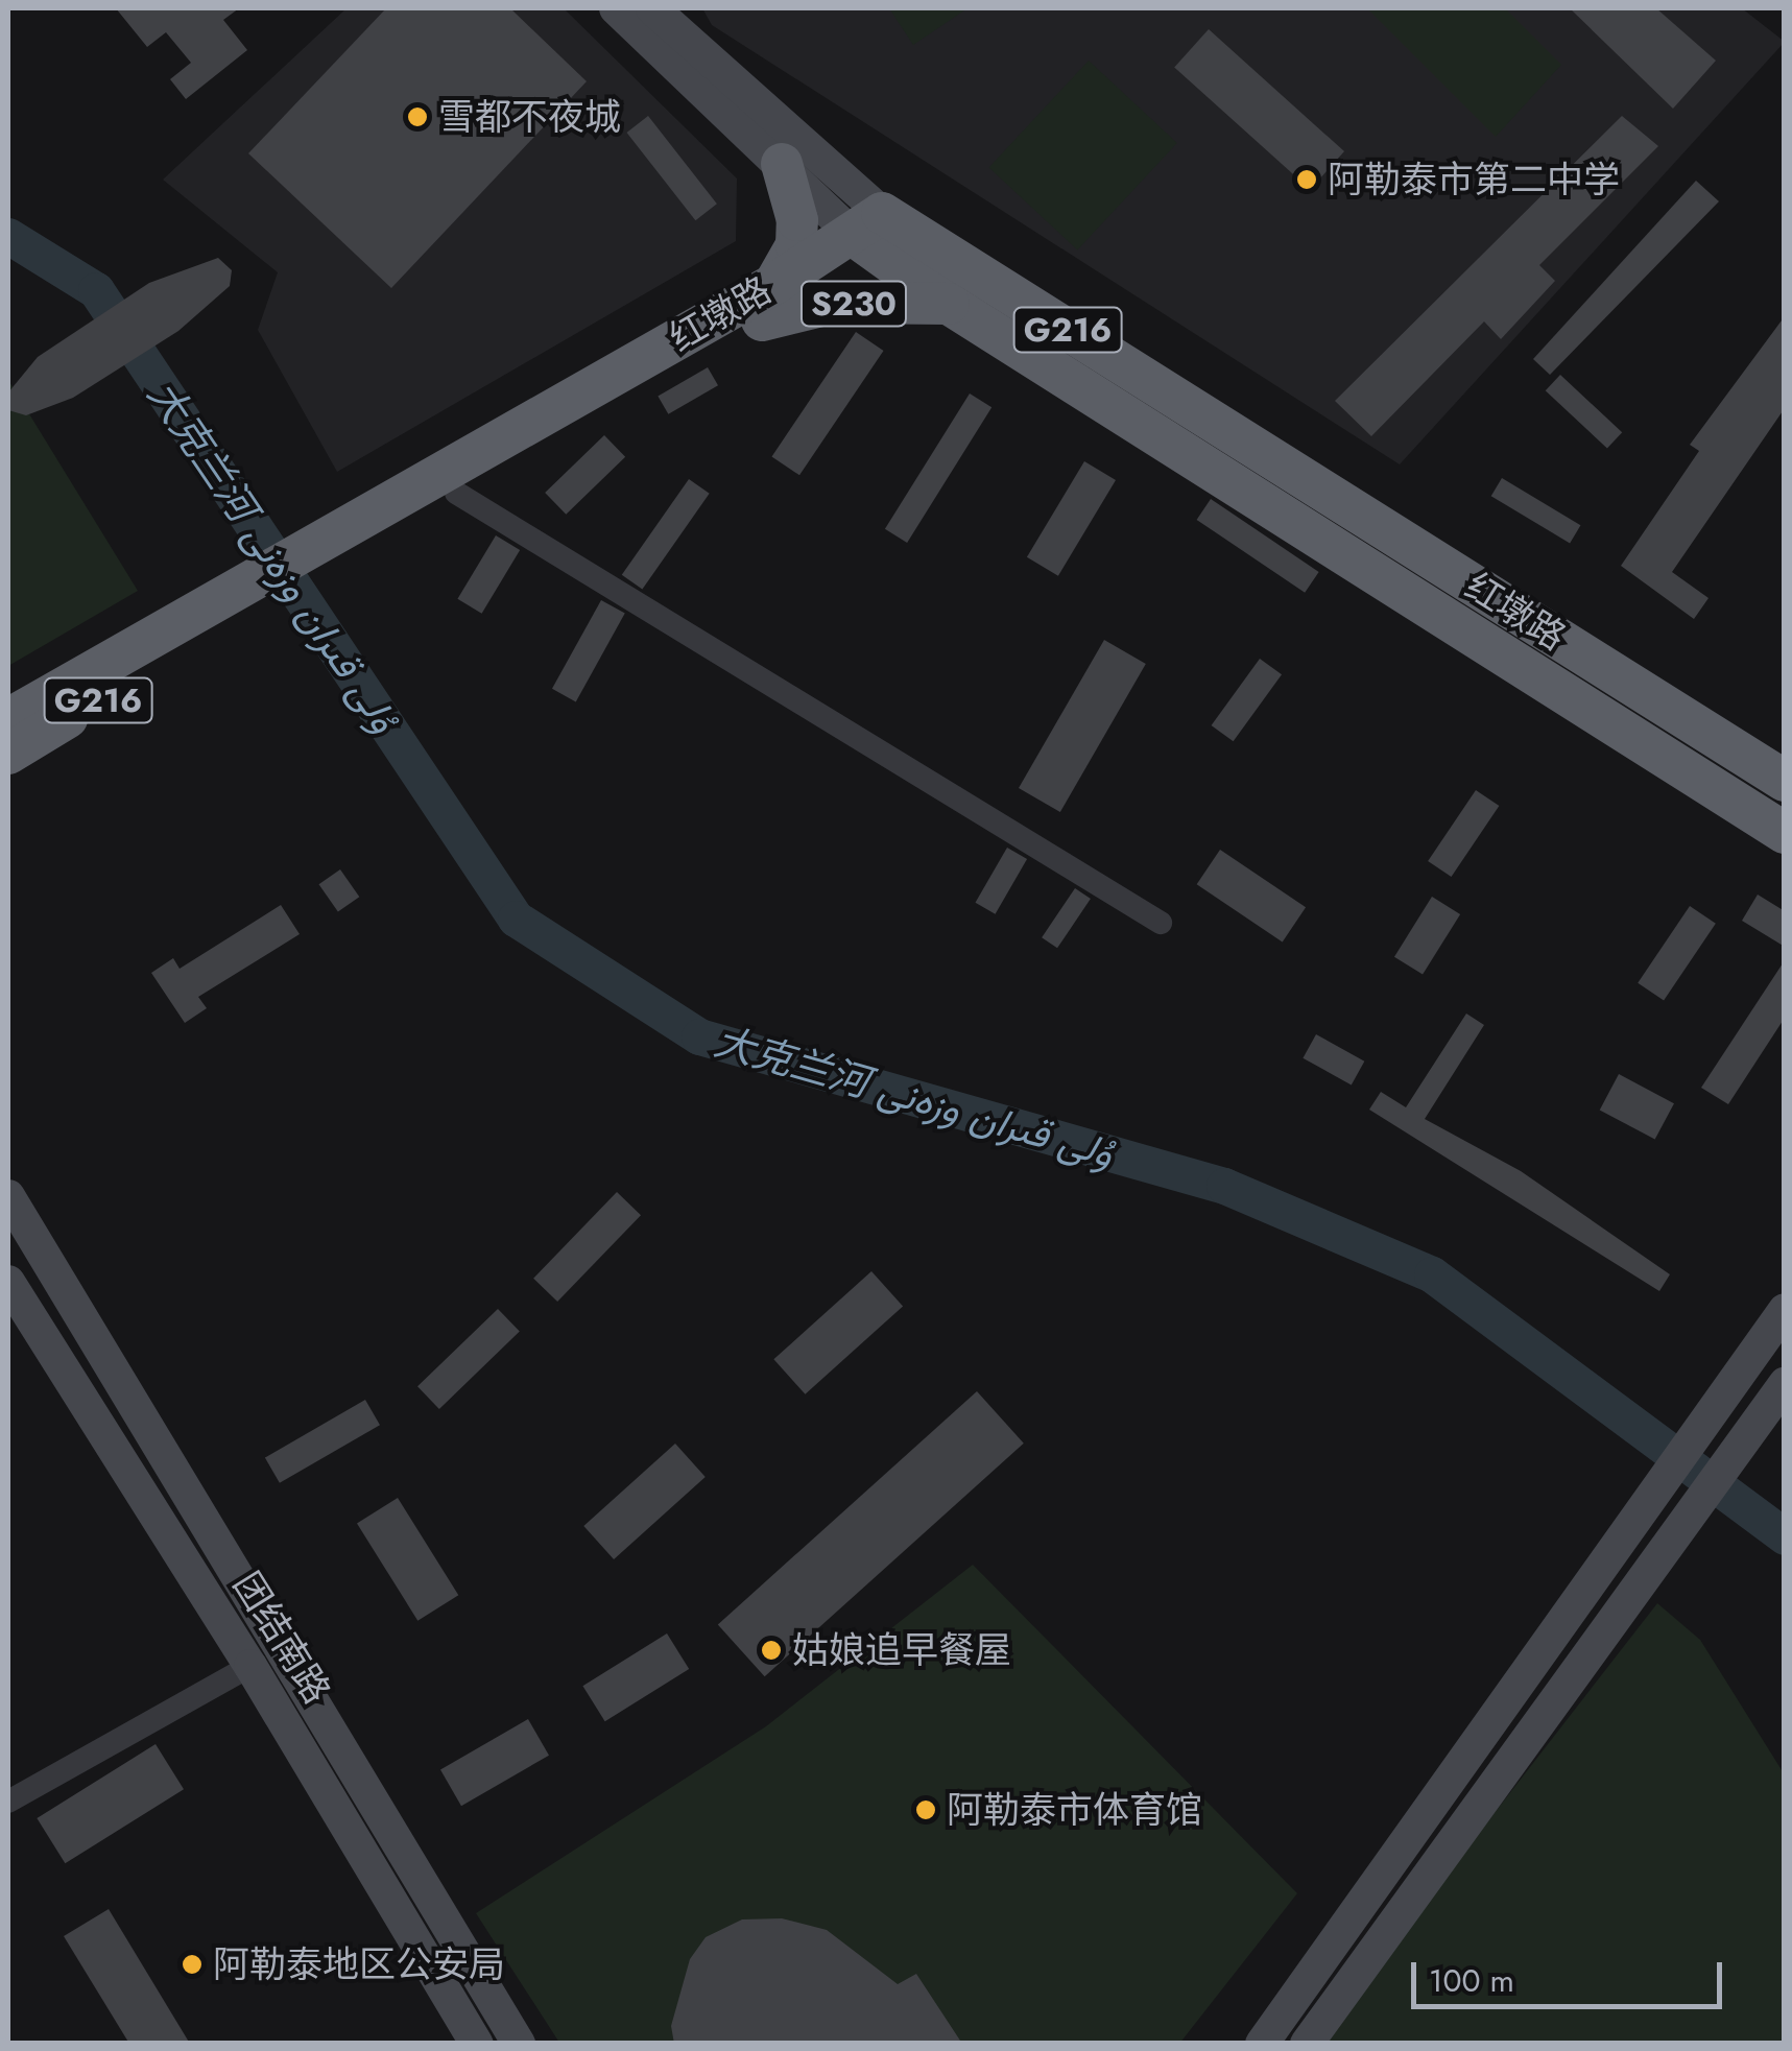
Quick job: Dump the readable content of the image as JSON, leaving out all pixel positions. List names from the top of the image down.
{
  "streets": {
    "highway": ["S230", "红墩路", "G216"],
    "main road": ["团结南路"]
  },
  "crossings": [
    ["S230", "红墩路"],
    ["S230", "G216"],
    ["红墩路", "G216"]
  ],
  "water": ["大克兰河 ۇلى قىران وزەنى"],
  "places": [
    "雪都不夜城",
    "阿勒泰市第二中学",
    "姑娘追早餐屋",
    "阿勒泰市体育馆",
    "阿勒泰地区公安局"
  ],
  "scale_bar": "100 m"
}
